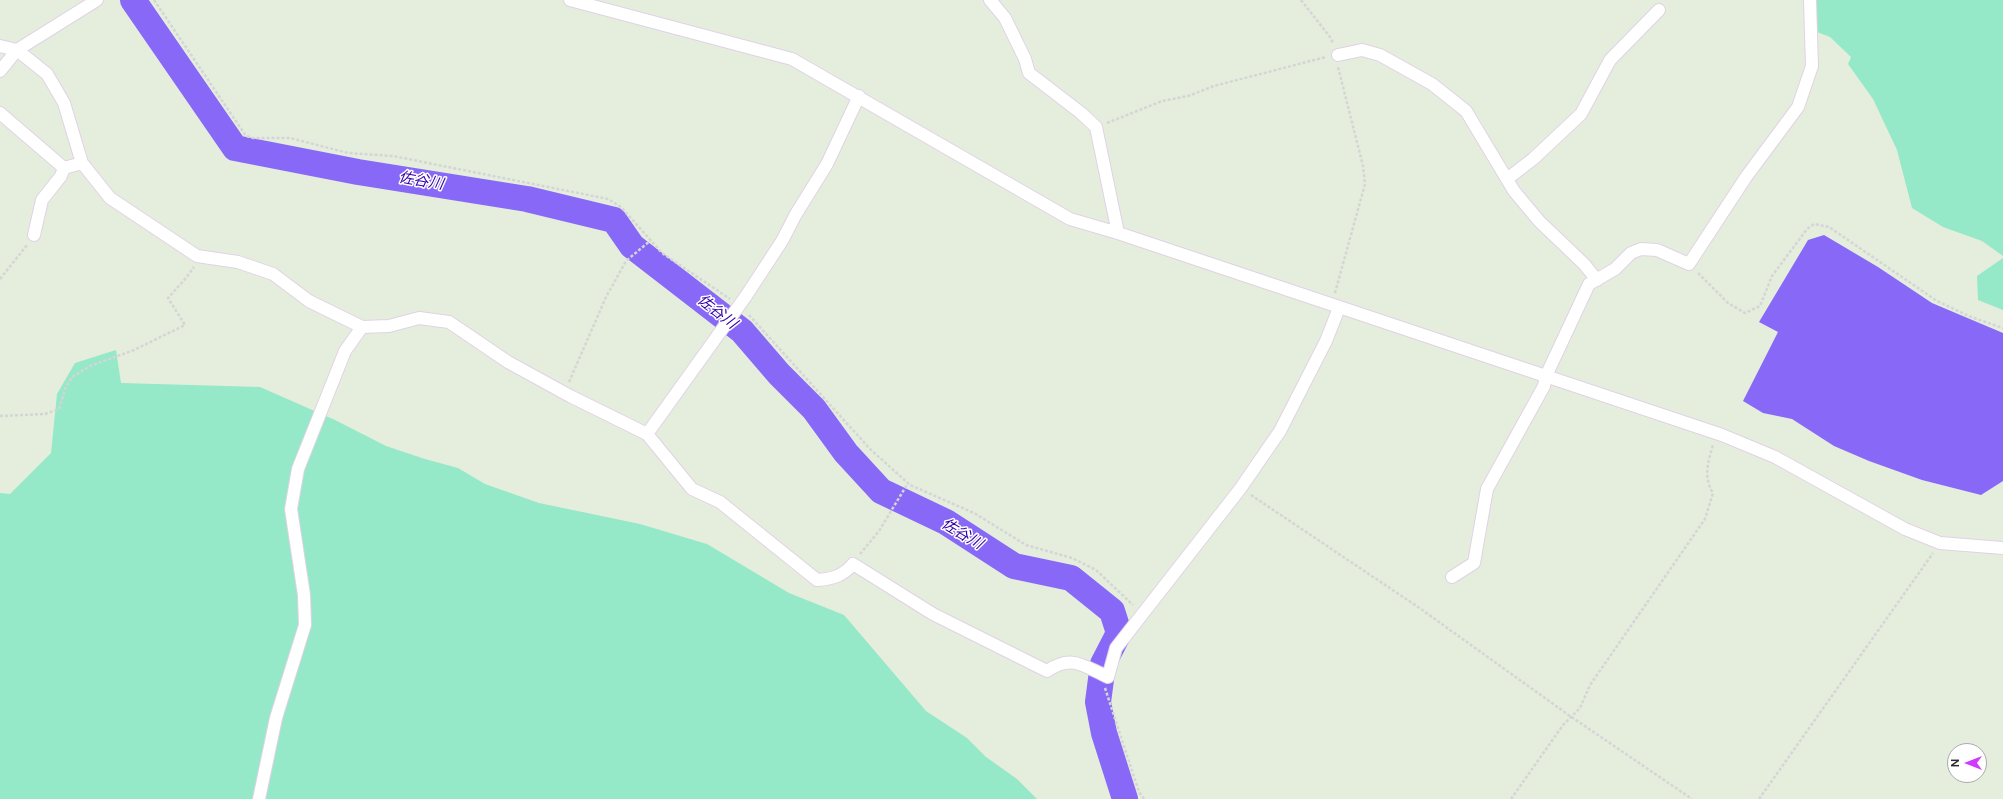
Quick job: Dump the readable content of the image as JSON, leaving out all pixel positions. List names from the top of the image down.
{
  "water": ["佐谷川"],
  "north": "left"
}
